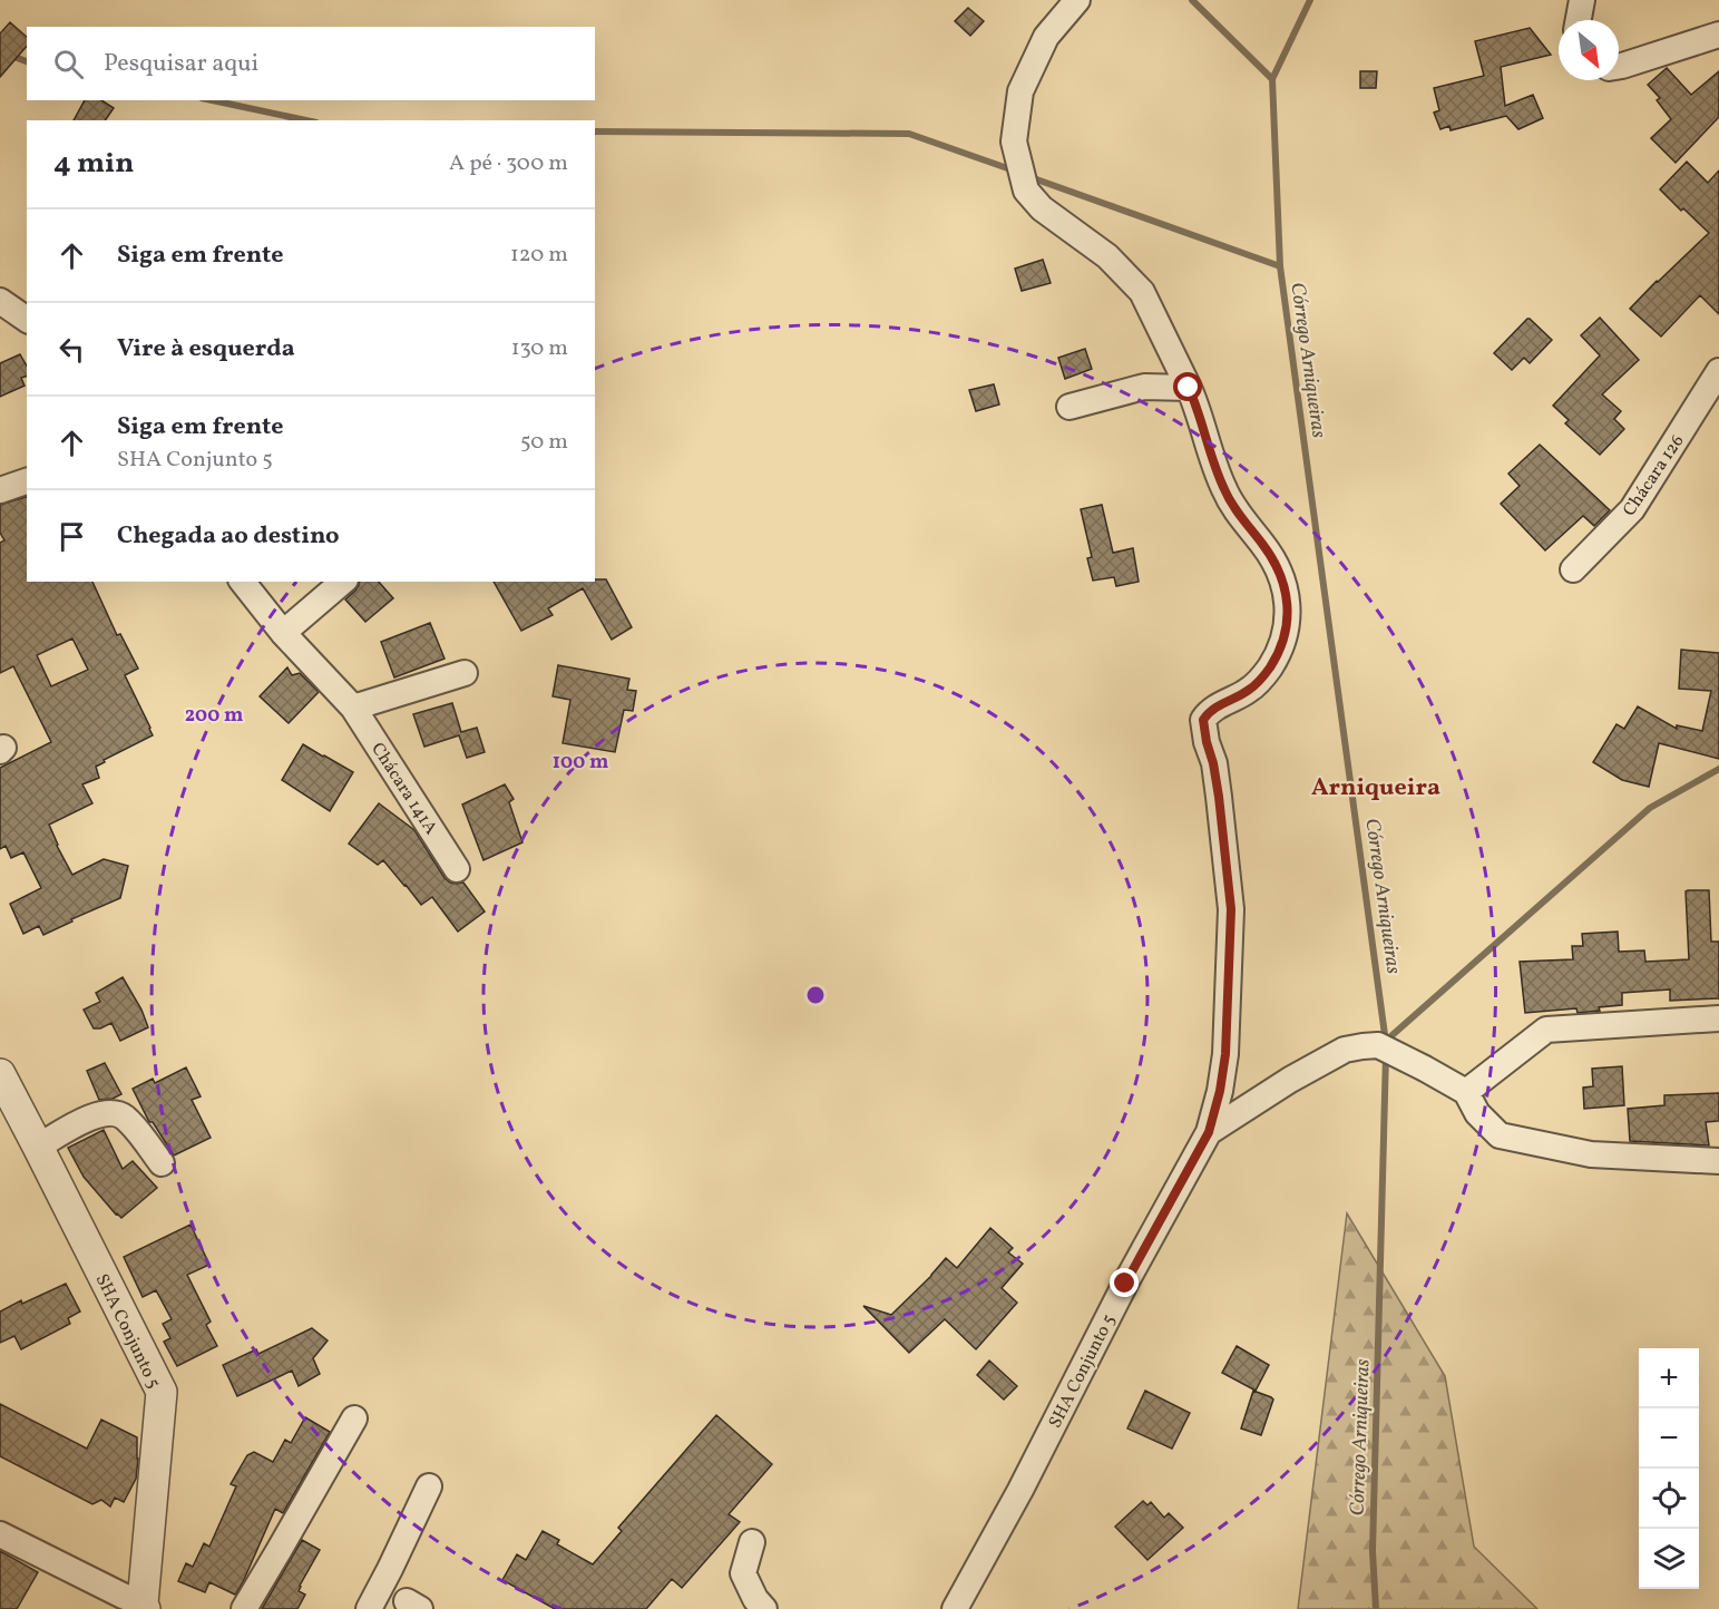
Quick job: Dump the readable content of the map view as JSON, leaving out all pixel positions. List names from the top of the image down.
{
  "streets": {
    "street": ["Chácara 126", "Chácara 141A", "SHA Conjunto 5"]
  },
  "districts": ["Arniqueira"],
  "water": ["Córrego Arniqueiras"],
  "north": "bottom right",
  "page": {
    "search": "Pesquisar aqui",
    "heading": ["4 min", "A pé · 300 m"],
    "list": [
      ["Siga em frente", "120 m"],
      ["Vire à esquerda", "130 m"],
      ["Siga em frente", "SHA Conjunto 5", "50 m"],
      "Chegada ao destino"
    ],
    "map_buttons": ["+", "−"]
  },
  "rings": ["200 m", "100 m"]
}
